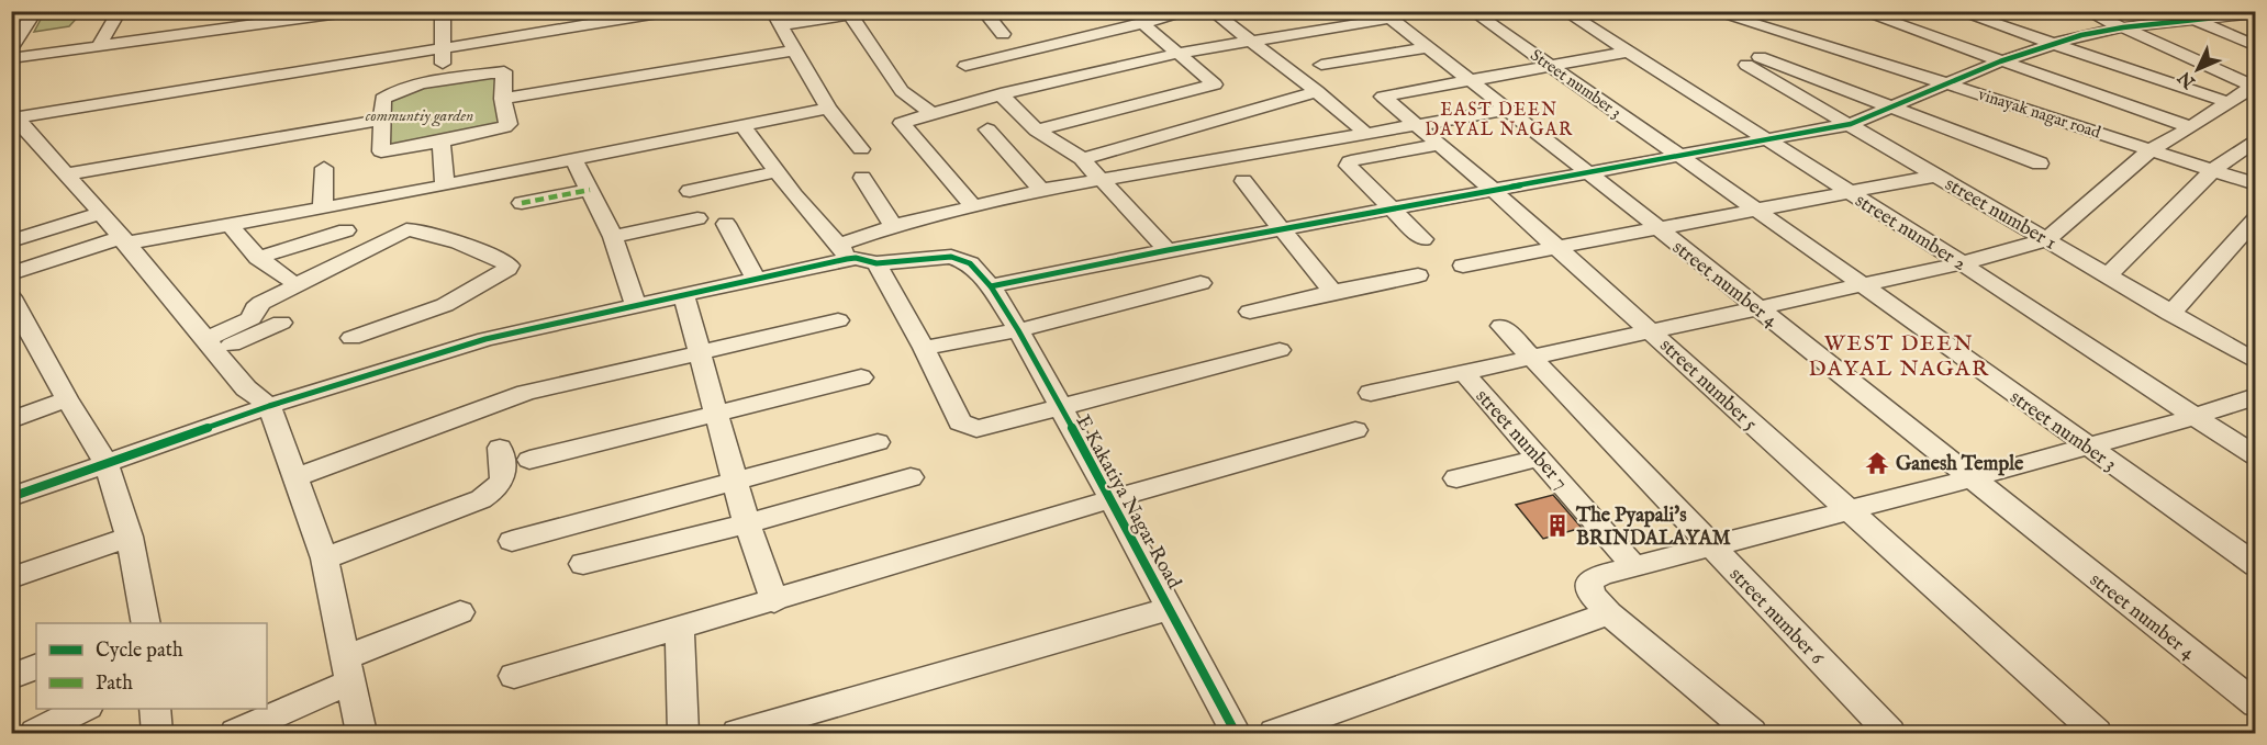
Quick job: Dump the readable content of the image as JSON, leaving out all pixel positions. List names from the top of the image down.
{
  "streets": {
    "street": [
      "Street number 3",
      "vinayak nagar road",
      "street number 1",
      "street number 2",
      "street number 4",
      "street number 5",
      "street number 3",
      "street number 7",
      "E Kakatiya Nagar Road",
      "street number 6"
    ]
  },
  "crossings": [
    ["Street number 3", "street number 3"],
    ["street number 4", "street number 5"]
  ],
  "districts": ["EAST DEEN DAYAL NAGAR", "WEST DEEN DAYAL NAGAR"],
  "parks": ["communtiy garden"],
  "places": {
    "temple": ["Ganesh Temple"],
    "building": ["The Pyapali's BRINDALAYAM"]
  },
  "legend": ["Cycle path", "Path"],
  "north": "bottom left"
}
